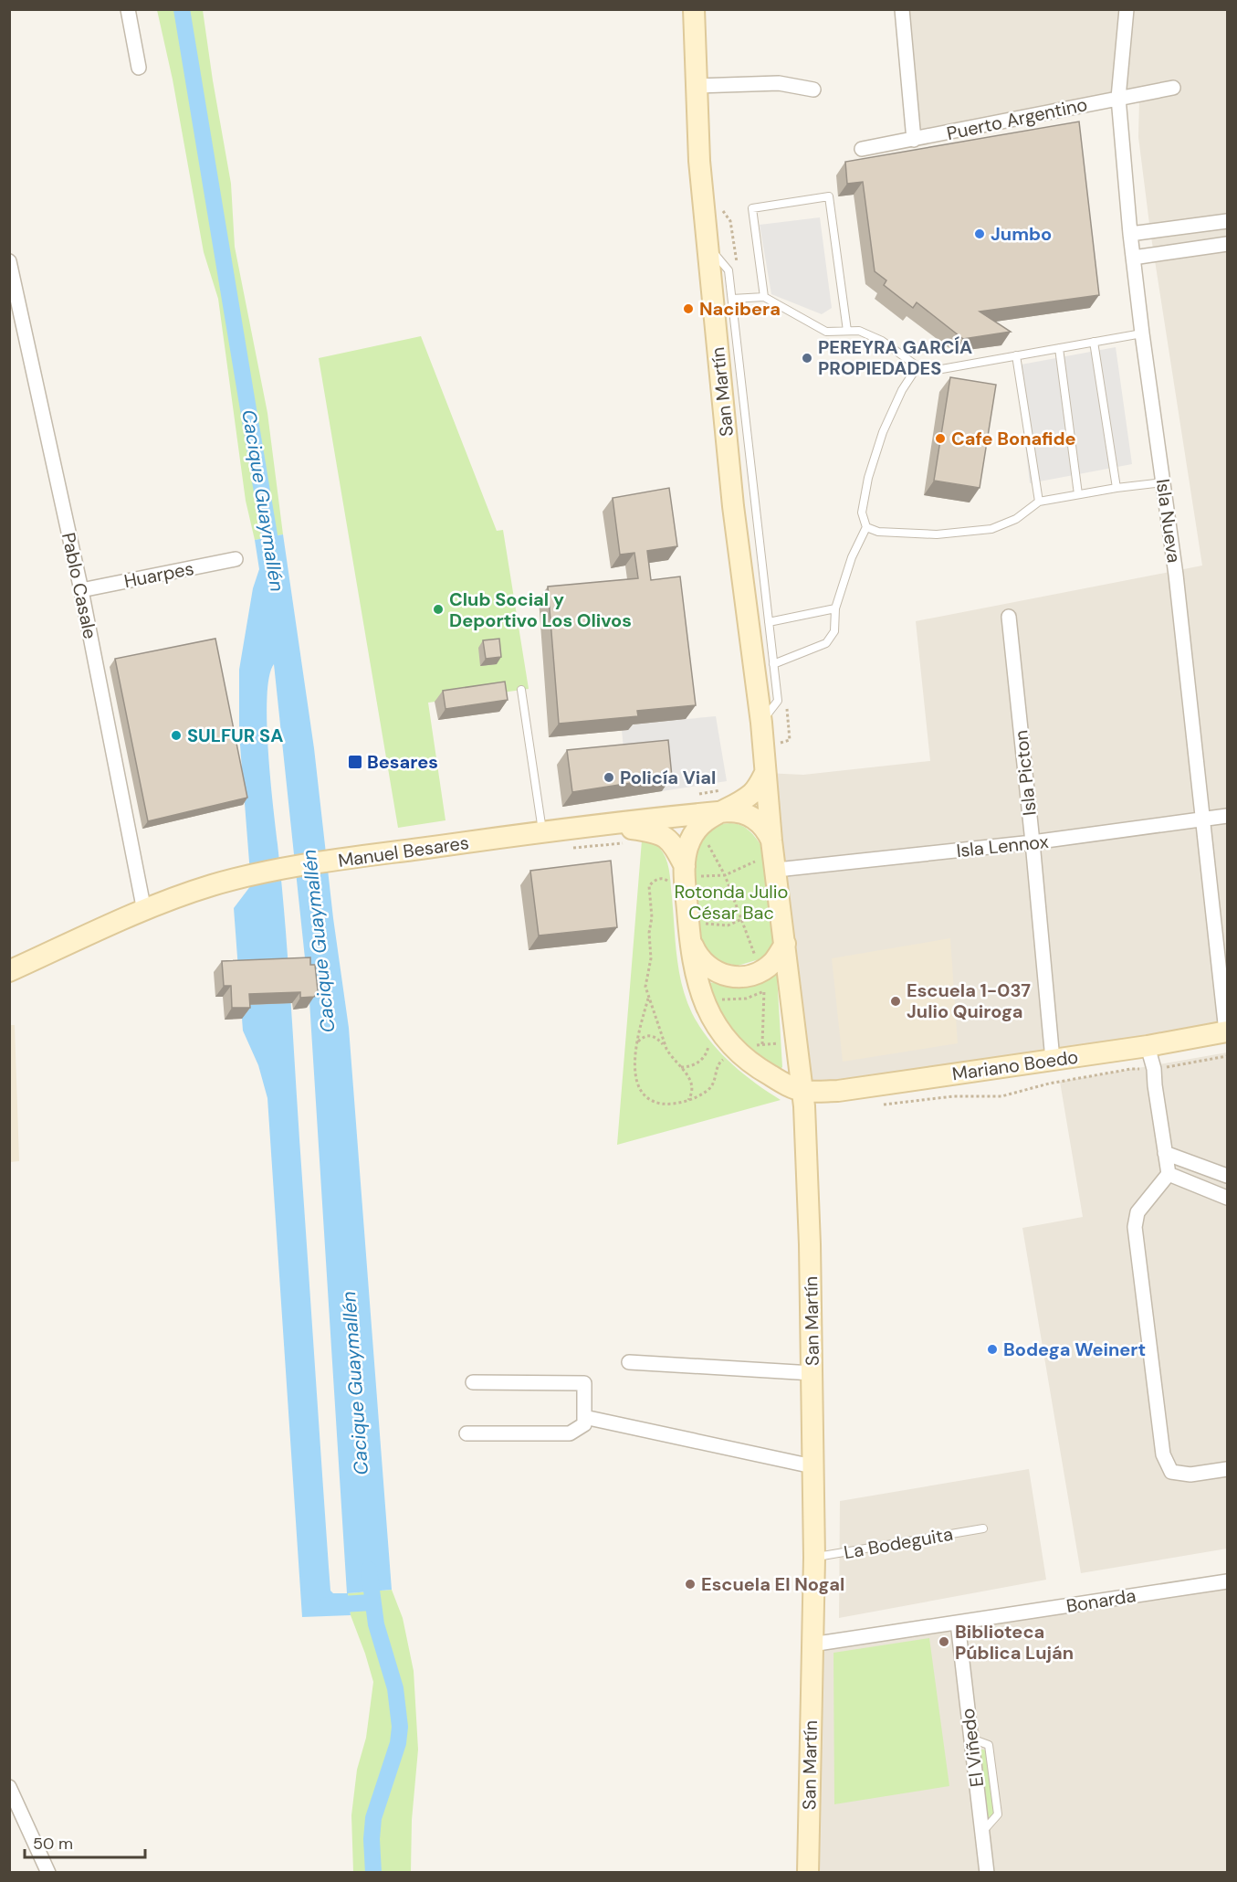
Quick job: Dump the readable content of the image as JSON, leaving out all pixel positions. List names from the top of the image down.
{
  "streets": {
    "main road": ["San Martín", "Manuel Besares", "Mariano Boedo"],
    "street": [
      "Puerto Argentino",
      "Isla Nueva",
      "Huarpes",
      "Pablo Casale",
      "Isla Picton",
      "Isla Lennox",
      "Bonarda",
      "El Viñedo"
    ],
    "lane": ["La Bodeguita"]
  },
  "crossings": [
    ["Puerto Argentino", "Isla Nueva"],
    ["San Martín", "Isla Lennox"],
    ["San Martín", "Mariano Boedo"],
    ["San Martín", "La Bodeguita"],
    ["San Martín", "Bonarda"],
    ["Isla Nueva", "Isla Lennox"],
    ["Isla Nueva", "Mariano Boedo"],
    ["Huarpes", "Pablo Casale"],
    ["Pablo Casale", "Manuel Besares"],
    ["Isla Picton", "Isla Lennox"],
    ["Isla Picton", "Mariano Boedo"],
    ["Bonarda", "El Viñedo"]
  ],
  "water": ["Cacique Guaymallén"],
  "parks": ["Rotonda Julio César Bac"],
  "places": {
    "other": [
      "Jumbo",
      "Nacibera",
      "PEREYRA GARCÍA PROPIEDADES",
      "Cafe Bonafide",
      "Club Social y Deportivo Los Olivos",
      "SULFUR SA",
      "Policía Vial",
      "Escuela 1-037 Julio Quiroga",
      "Bodega Weinert",
      "Escuela El Nogal",
      "Biblioteca Pública Luján"
    ],
    "transit": ["Besares"]
  },
  "scale_bar": "50 m"
}
